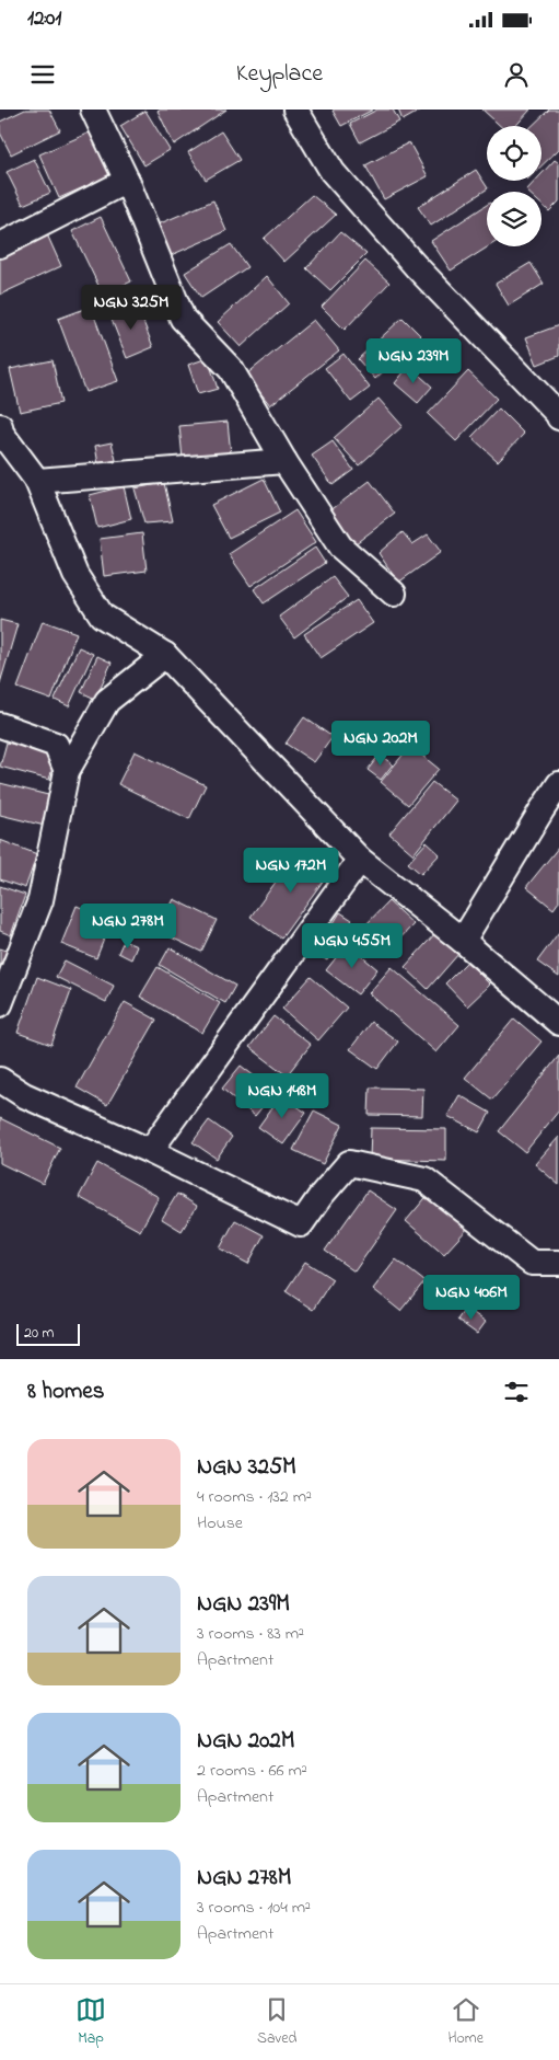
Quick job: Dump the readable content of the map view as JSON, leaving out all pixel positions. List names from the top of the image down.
{
  "scale_bar": "20 m",
  "page": {
    "status": "12:01",
    "header": "Keyplace",
    "price": [
      "NGN 325M",
      "NGN 239M",
      "NGN 202M",
      "NGN 172M",
      "NGN 278M",
      "NGN 455M",
      "NGN 148M",
      "NGN 406M"
    ],
    "scale": "20 m",
    "heading": "8 homes",
    "list": [
      {
        "name": "NGN 325M",
        "note": "4 rooms · 132 m² · House"
      },
      {
        "name": "NGN 239M",
        "note": "3 rooms · 83 m² · Apartment"
      },
      {
        "name": "NGN 202M",
        "note": "2 rooms · 66 m² · Apartment"
      },
      {
        "name": "NGN 278M",
        "note": "3 rooms · 104 m² · Apartment"
      }
    ],
    "tabs": ["Map", "Saved", "Home"]
  }
}
